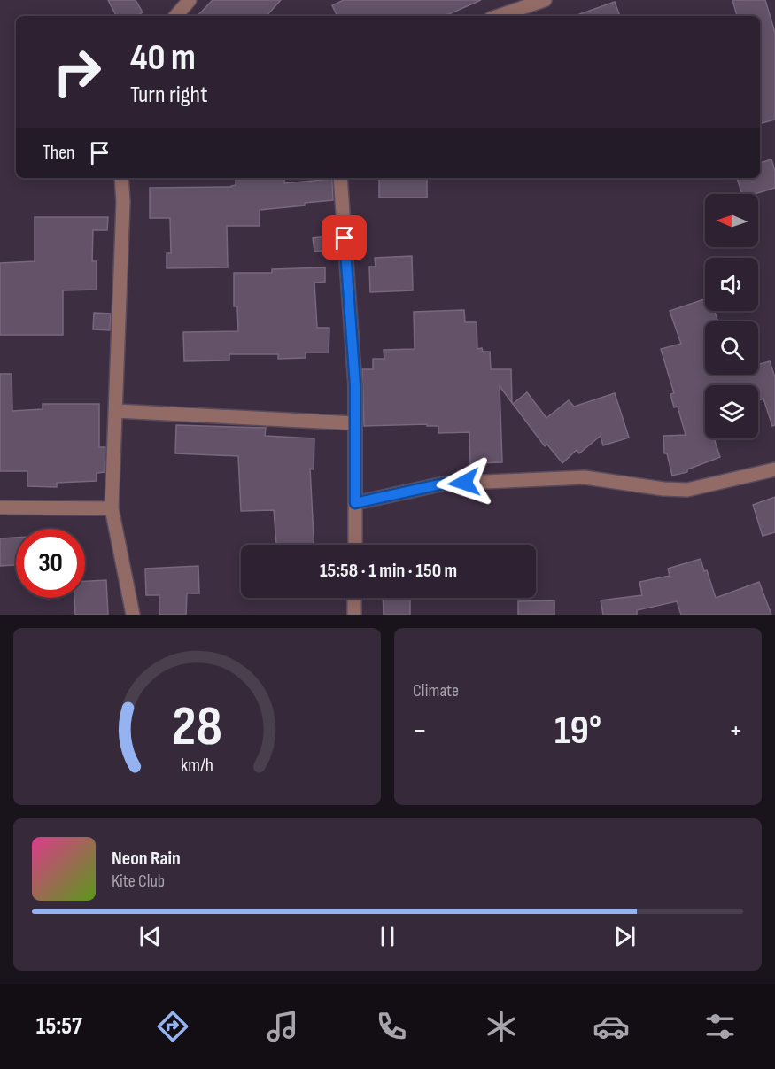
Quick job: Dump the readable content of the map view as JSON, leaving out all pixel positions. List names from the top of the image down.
{
  "north": "left",
  "page": {
    "turn": ["40 m", "Turn right"],
    "then": "Then",
    "limit": "30",
    "trip": "15:58 · 1 min · 150 m",
    "tile": "Climate",
    "heat": ["−", "19°", "+"],
    "song": ["Neon Rain", "Kite Club"],
    "tabs": "15:57",
    "gauge": ["28", "km/h"]
  }
}
